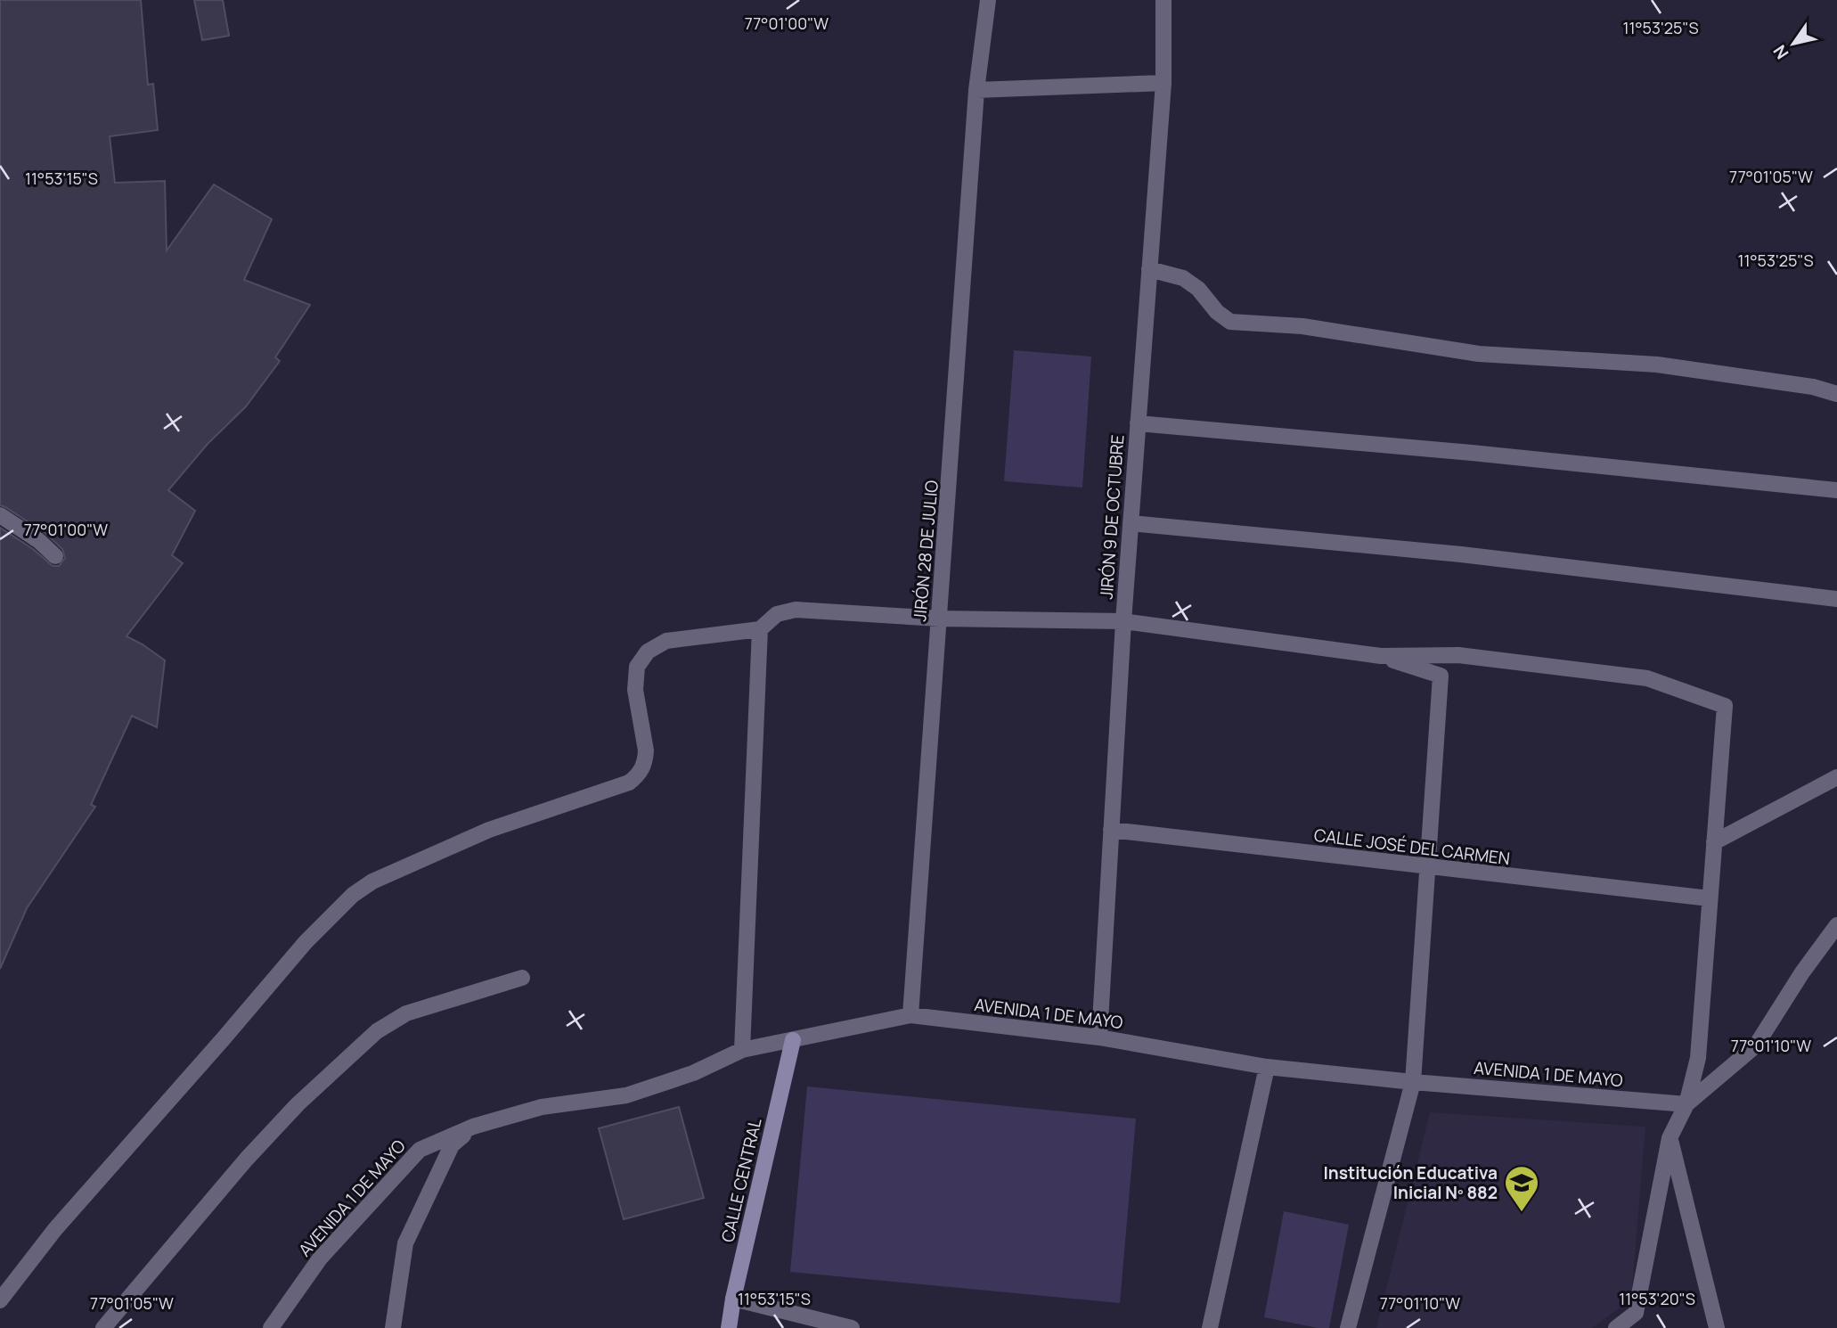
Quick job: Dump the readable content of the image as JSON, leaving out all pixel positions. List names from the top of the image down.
{
  "streets": {
    "street": [
      "JIRÓN 9 DE OCTUBRE",
      "JIRÓN 28 DE JULIO",
      "CALLE JOSÉ DEL CARMEN",
      "AVENIDA 1 DE MAYO",
      "CALLE CENTRAL"
    ]
  },
  "crossings": [
    ["JIRÓN 9 DE OCTUBRE", "CALLE JOSÉ DEL CARMEN"],
    ["JIRÓN 9 DE OCTUBRE", "AVENIDA 1 DE MAYO"],
    ["JIRÓN 28 DE JULIO", "AVENIDA 1 DE MAYO"],
    ["AVENIDA 1 DE MAYO", "CALLE CENTRAL"]
  ],
  "places": {
    "school or university": ["Institución Educativa Inicial Nº 882"]
  },
  "north": "bottom left",
  "coordinates": [
    "77°01'00\"W",
    "11°53'25\"S",
    "77°01'05\"W",
    "11°53'15\"S",
    "77°01'10\"W",
    "11°53'20\"S"
  ]
}
